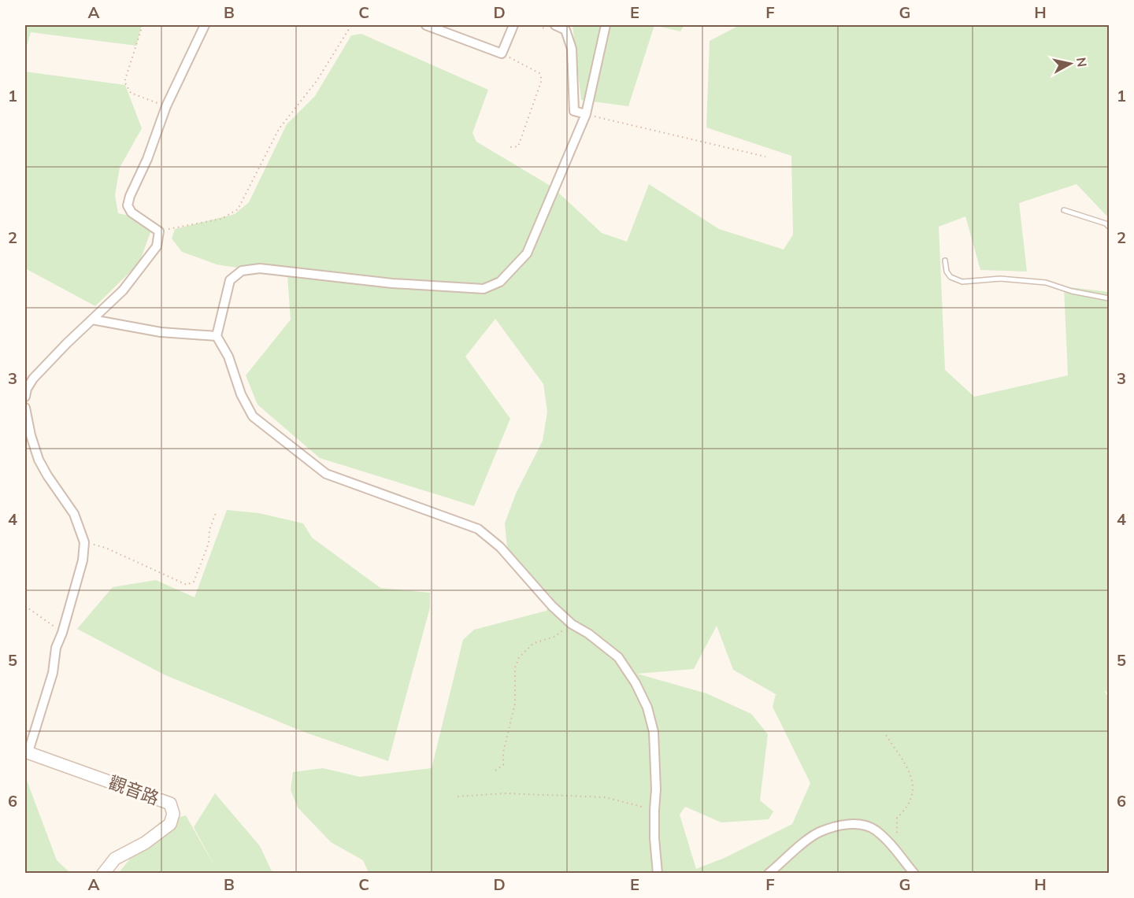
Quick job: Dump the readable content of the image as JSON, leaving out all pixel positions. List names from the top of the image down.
{
  "streets": {
    "street": ["觀音路"]
  },
  "north": "right",
  "grid": {
    "columns": [
      "A",
      "B",
      "C",
      "D",
      "E",
      "F",
      "G",
      "H"
    ],
    "rows": [
      "1",
      "2",
      "3",
      "4",
      "5",
      "6"
    ]
  }
}
